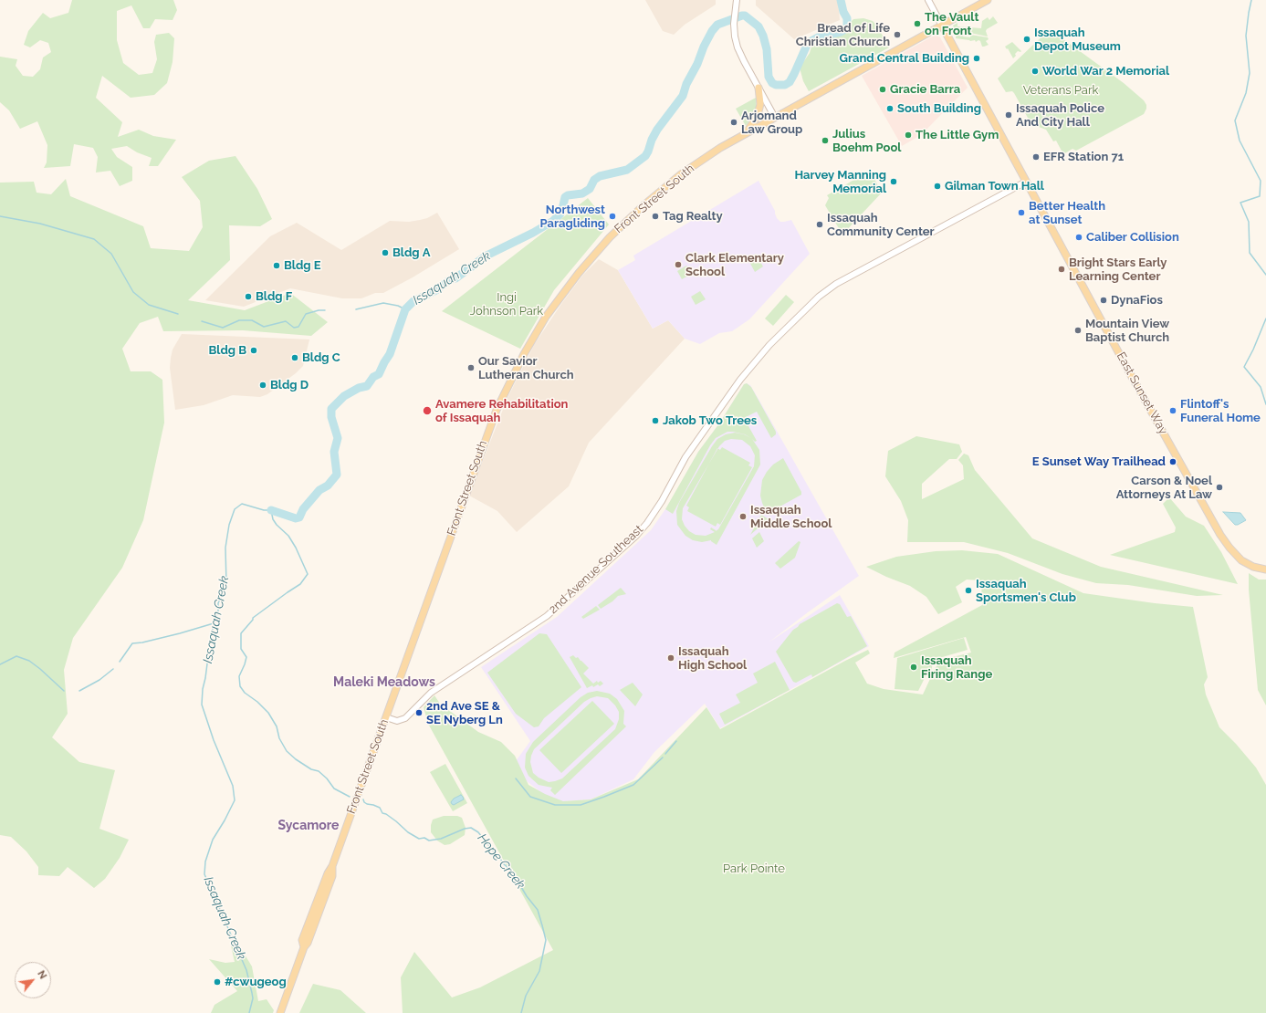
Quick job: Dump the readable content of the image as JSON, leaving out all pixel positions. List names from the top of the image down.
{
  "streets": {
    "main road": ["Front Street South", "East Sunset Way"],
    "street": ["2nd Avenue Southeast"]
  },
  "crossings": [
    ["Front Street South", "East Sunset Way"],
    ["Front Street South", "2nd Avenue Southeast"],
    ["East Sunset Way", "2nd Avenue Southeast"]
  ],
  "districts": ["Maleki Meadows", "Sycamore"],
  "water": ["Issaquah Creek", "Hope Creek"],
  "parks": ["Veterans Park", "Ingi Johnson Park", "Park Pointe"],
  "places": [
    "The Vault on Front",
    "Bread of Life Christian Church",
    "Issaquah Depot Museum",
    "Grand Central Building",
    "World War 2 Memorial",
    "Gracie Barra",
    "South Building",
    "Issaquah Police And City Hall",
    "Arjomand Law Group",
    "The Little Gym",
    "Julius Boehm Pool",
    "EFR Station 71",
    "Harvey Manning Memorial",
    "Gilman Town Hall",
    "Better Health at Sunset",
    "Northwest Paragliding",
    "Tag Realty",
    "Issaquah Community Center",
    "Caliber Collision",
    "Bldg A",
    "Clark Elementary School",
    "Bldg E",
    "Bright Stars Early Learning Center",
    "Bldg F",
    "DynaFios",
    "Mountain View Baptist Church",
    "Bldg B",
    "Bldg C",
    "Our Savior Lutheran Church",
    "Bldg D",
    "Avamere Rehabilitation of Issaquah",
    "Flintoff's Funeral Home",
    "Jakob Two Trees",
    "E Sunset Way Trailhead",
    "Carson & Noel Attorneys At Law",
    "Issaquah Middle School",
    "Issaquah Sportsmen's Club",
    "Issaquah High School",
    "Issaquah Firing Range",
    "2nd Ave SE & SE Nyberg Ln",
    "#cwugeog"
  ],
  "north": "top right"
}
